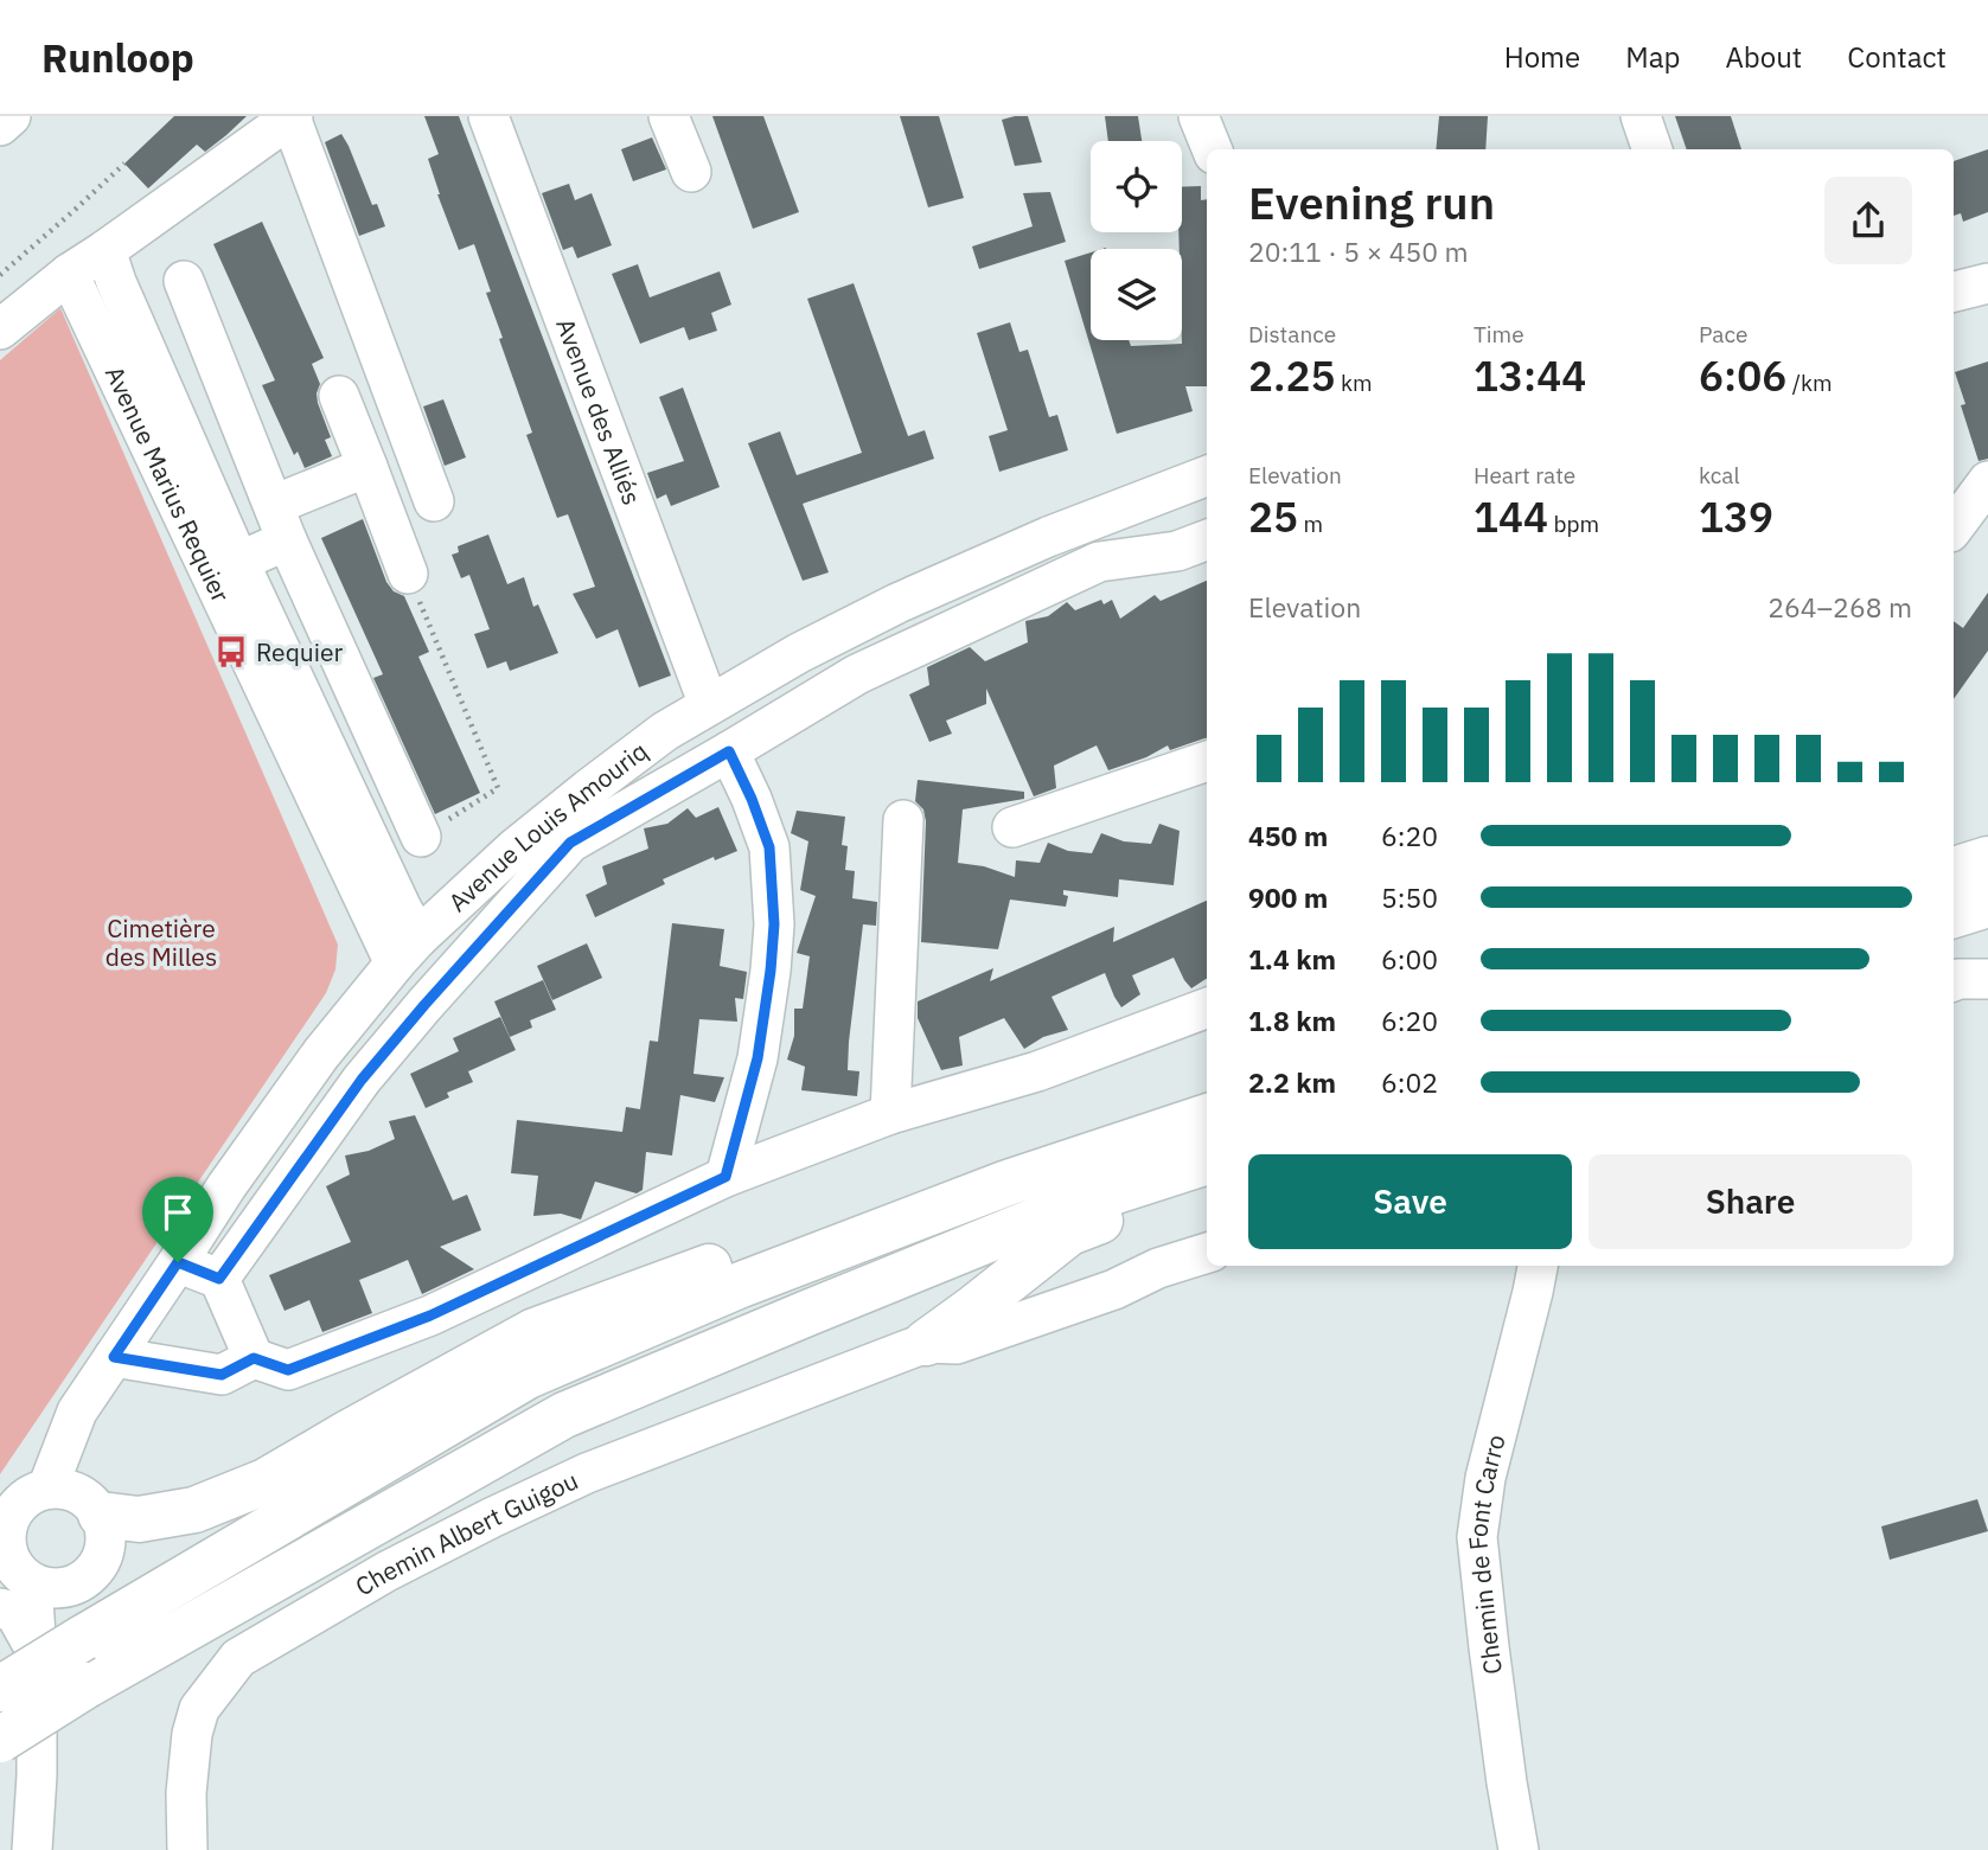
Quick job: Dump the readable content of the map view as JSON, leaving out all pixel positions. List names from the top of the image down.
{
  "streets": {
    "street": [
      "Avenue des Alliés",
      "Avenue Marius Requier",
      "Avenue Louis Amouriq",
      "Chemin Albert Guigou",
      "Chemin de Font Carro"
    ]
  },
  "crossings": [
    ["Avenue des Alliés", "Avenue Louis Amouriq"],
    ["Avenue Marius Requier", "Avenue Louis Amouriq"]
  ],
  "parks": ["Cimetière des Milles"],
  "places": {
    "bus stop": ["Requier"]
  },
  "page": {
    "header": "Runloop",
    "nav": [
      "Home",
      "Map",
      "About",
      "Contact"
    ],
    "heading": ["Evening run", "20:11 · 5 × 450 m"],
    "stats": [
      ["Distance", "2.25 km"],
      ["Time", "13:44"],
      ["Pace", "6:06 /km"],
      ["Elevation", "25 m"],
      ["Heart rate", "144 bpm"],
      ["kcal", "139"]
    ],
    "chart": ["Elevation", "264–268 m"],
    "list": [
      {
        "name": "450 m",
        "note": "6:20"
      },
      {
        "name": "900 m",
        "note": "5:50"
      },
      {
        "name": "1.4 km",
        "note": "6:00"
      },
      {
        "name": "1.8 km",
        "note": "6:20"
      },
      {
        "name": "2.2 km",
        "note": "6:02"
      }
    ],
    "buttons": ["Save", "Share"]
  }
}
